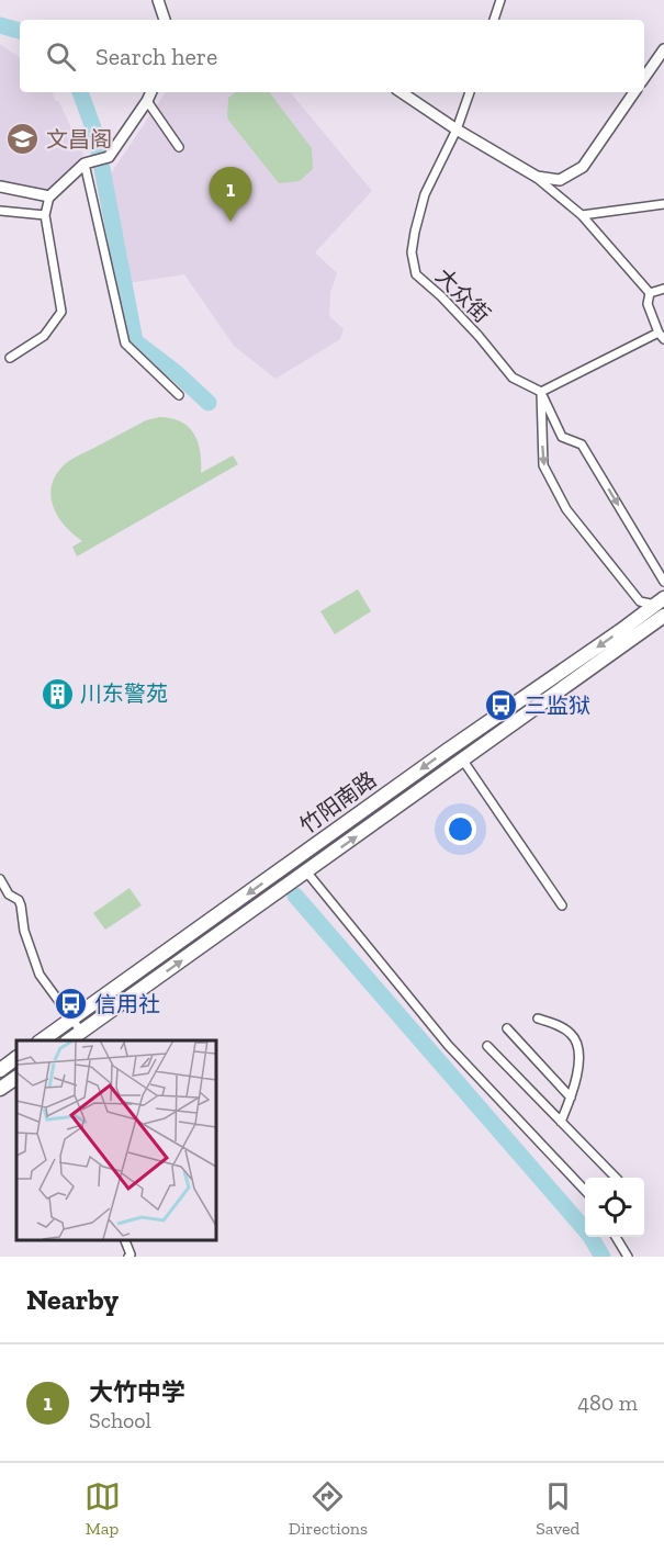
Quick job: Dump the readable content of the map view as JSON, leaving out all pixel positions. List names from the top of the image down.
{
  "streets": {
    "highway": ["竹阳南路"],
    "street": ["大众街"]
  },
  "places": {
    "school or university": ["文昌阁"],
    "building": ["川东警苑"],
    "bus stop": ["三监狱", "信用社"]
  },
  "page": {
    "search": "Search here",
    "pins": "1",
    "heading": "Nearby",
    "list": [
      {
        "mark": "1",
        "name": "大竹中学",
        "note": "School",
        "value": "480 m"
      }
    ],
    "nav": ["Map", "Directions", "Saved"]
  }
}
